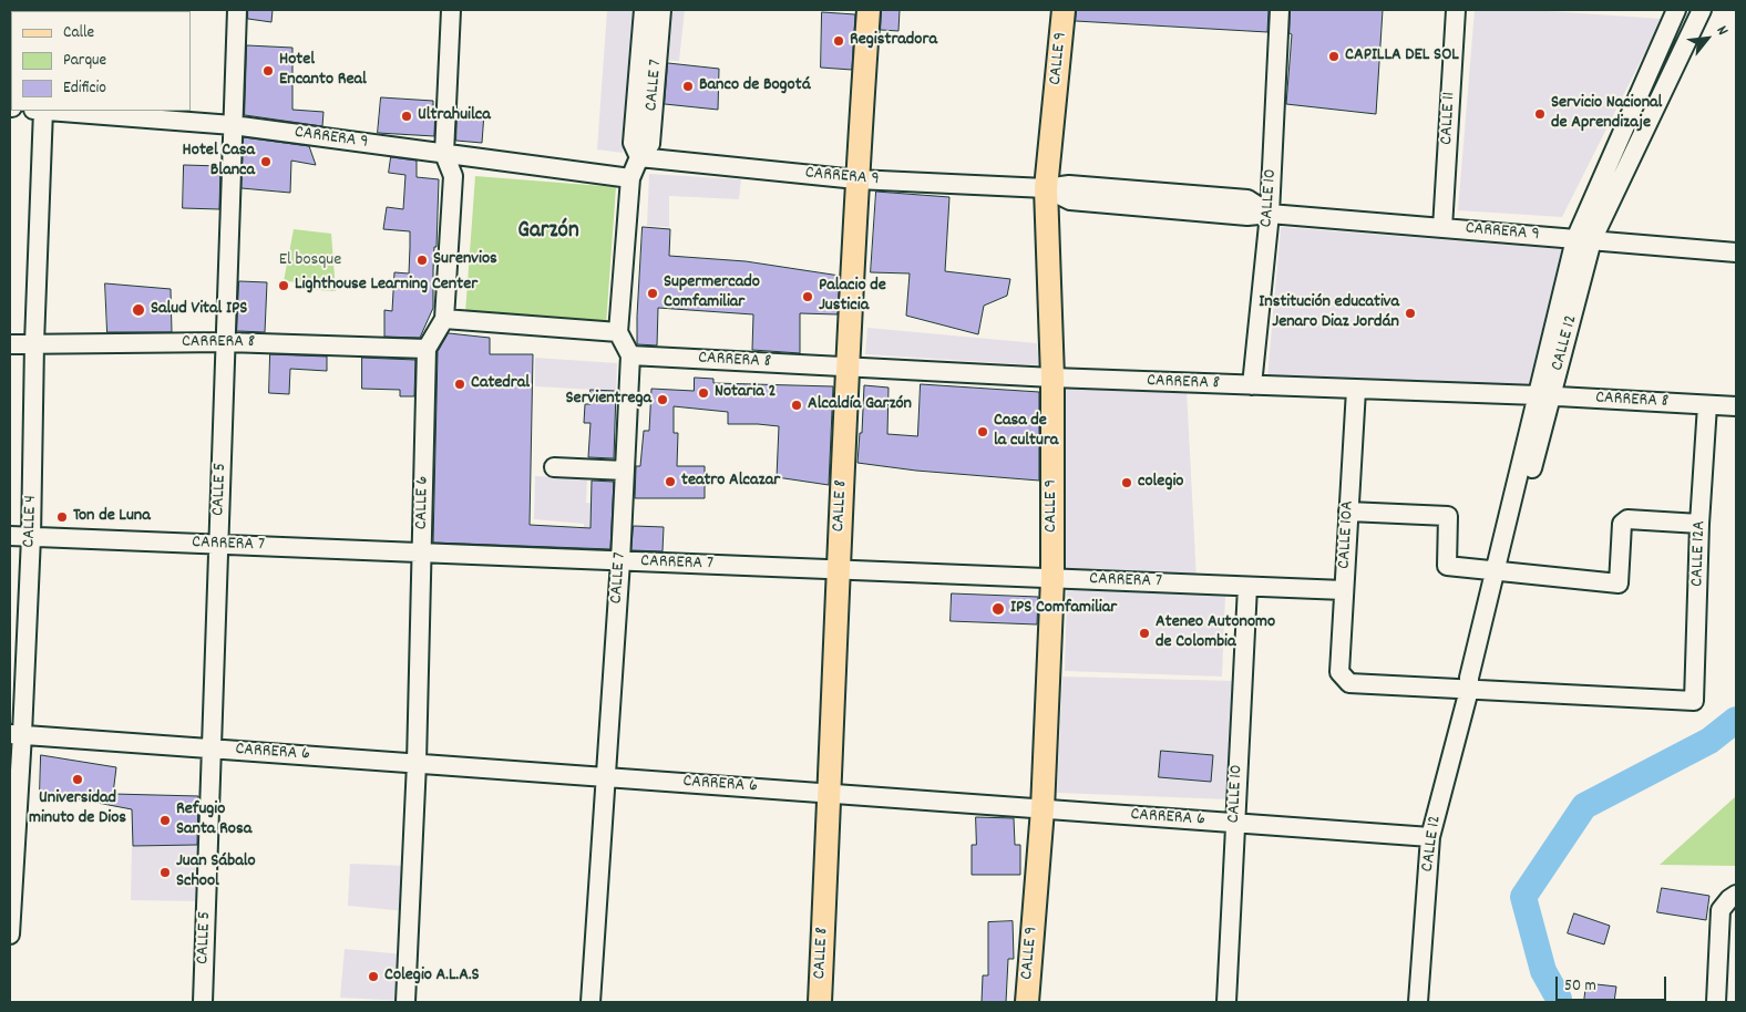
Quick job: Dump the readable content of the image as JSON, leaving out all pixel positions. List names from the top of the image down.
{
  "streets": {
    "main road": ["CALLE 9", "CALLE 8"],
    "street": [
      "CALLE 7",
      "CALLE 11",
      "CARRERA 9",
      "CALLE 10",
      "CARRERA 8",
      "CALLE 12",
      "CALLE 5",
      "CALLE 6",
      "CALLE 4",
      "CALLE 10A",
      "CARRERA 7",
      "CALLE 12A",
      "CARRERA 6"
    ]
  },
  "crossings": [
    ["CALLE 9", "CARRERA 9"],
    ["CALLE 9", "CARRERA 8"],
    ["CALLE 9", "CARRERA 7"],
    ["CALLE 9", "CARRERA 6"],
    ["CALLE 7", "CARRERA 9"],
    ["CALLE 7", "CARRERA 8"],
    ["CALLE 7", "CARRERA 7"],
    ["CALLE 7", "CARRERA 6"],
    ["CALLE 11", "CARRERA 9"],
    ["CARRERA 9", "CALLE 10"],
    ["CARRERA 9", "CALLE 12"],
    ["CARRERA 9", "CALLE 5"],
    ["CARRERA 9", "CALLE 6"],
    ["CARRERA 9", "CALLE 8"],
    ["CALLE 10", "CARRERA 8"],
    ["CALLE 10", "CARRERA 7"],
    ["CALLE 10", "CARRERA 6"],
    ["CARRERA 8", "CALLE 12"],
    ["CARRERA 8", "CALLE 5"],
    ["CARRERA 8", "CALLE 6"],
    ["CARRERA 8", "CALLE 8"],
    ["CARRERA 8", "CALLE 4"],
    ["CARRERA 8", "CALLE 10A"],
    ["CARRERA 8", "CALLE 12A"],
    ["CALLE 12", "CALLE 10A"],
    ["CALLE 12", "CALLE 12A"],
    ["CALLE 12", "CARRERA 6"],
    ["CALLE 5", "CARRERA 7"],
    ["CALLE 5", "CARRERA 6"],
    ["CALLE 6", "CARRERA 7"],
    ["CALLE 6", "CARRERA 6"],
    ["CALLE 8", "CARRERA 7"],
    ["CALLE 8", "CARRERA 6"],
    ["CALLE 4", "CARRERA 7"],
    ["CALLE 4", "CARRERA 6"],
    ["CALLE 10A", "CARRERA 7"],
    ["CALLE 10A", "CALLE 12A"]
  ],
  "districts": ["Garzón"],
  "parks": ["El bosque"],
  "places": [
    "Registradora",
    "CAPILLA DEL SOL",
    "Hotel Encanto Real",
    "Banco de Bogotá",
    "Servicio Nacional de Aprendizaje",
    "Ultrahuilca",
    "Hotel Casa Blanca",
    "Surenvios",
    "Lighthouse Learning Center",
    "Supermercado Comfamiliar",
    "Palacio de Justicia",
    "Salud Vital IPS",
    "Institución educativa Jenaro Diaz Jordán",
    "Catedral",
    "Notaria 2",
    "Servientrega",
    "Alcaldía Garzón",
    "Casa de la cultura",
    "teatro Alcazar",
    "colegio",
    "Ton de Luna",
    "IPS Comfamiliar",
    "Ateneo Autonomo de Colombia",
    "Universidad minuto de Dios",
    "Refugio Santa Rosa",
    "Juan Sábalo School",
    "Colegio A.L.A.S"
  ],
  "legend": ["Calle", "Parque", "Edificio"],
  "scale_bar": "50 m",
  "north": "top right"
}
